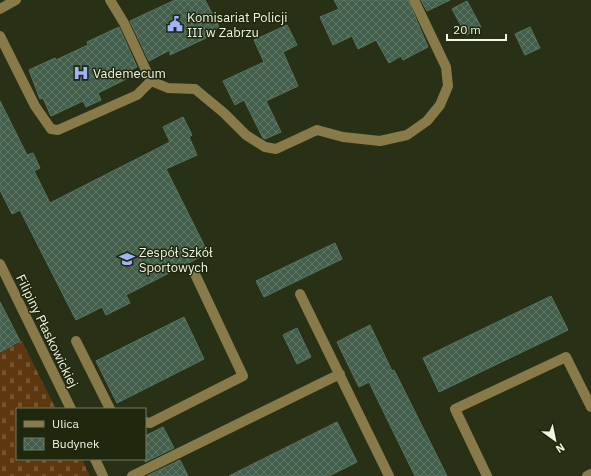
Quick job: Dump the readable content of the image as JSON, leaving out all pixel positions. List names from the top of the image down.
{
  "streets": {
    "street": ["Filipiny Płaskowickiej"]
  },
  "places": {
    "public building": ["Komisariat Policji III w Zabrzu"],
    "hospital": ["Vademecum"],
    "school or university": ["Zespół Szkół Sportowych"]
  },
  "legend": ["Ulica", "Budynek"],
  "scale_bar": "20 m",
  "north": "bottom right"
}
